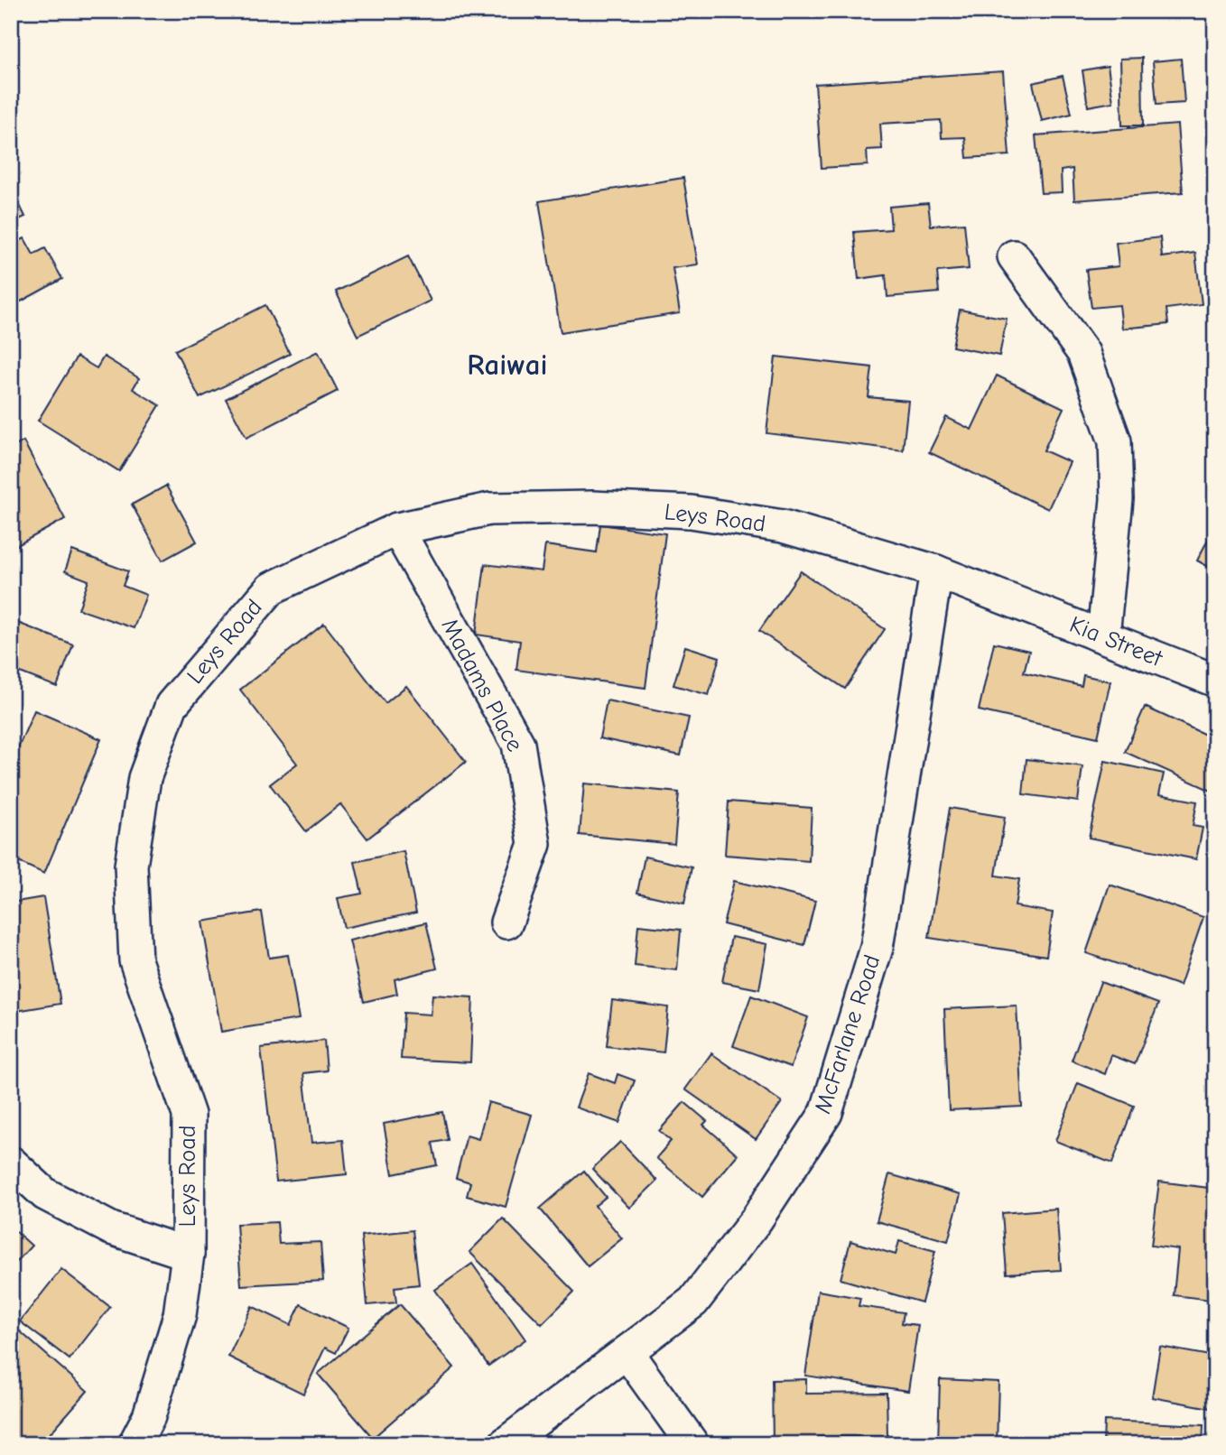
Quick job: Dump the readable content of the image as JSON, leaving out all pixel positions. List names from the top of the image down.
{
  "streets": {
    "street": [
      "Leys Road",
      "Kia Street",
      "Madams Place",
      "McFarlane Road"
    ]
  },
  "crossings": [
    ["Leys Road", "Kia Street"],
    ["Leys Road", "Madams Place"],
    ["Leys Road", "McFarlane Road"]
  ],
  "districts": ["Raiwai"]
}
